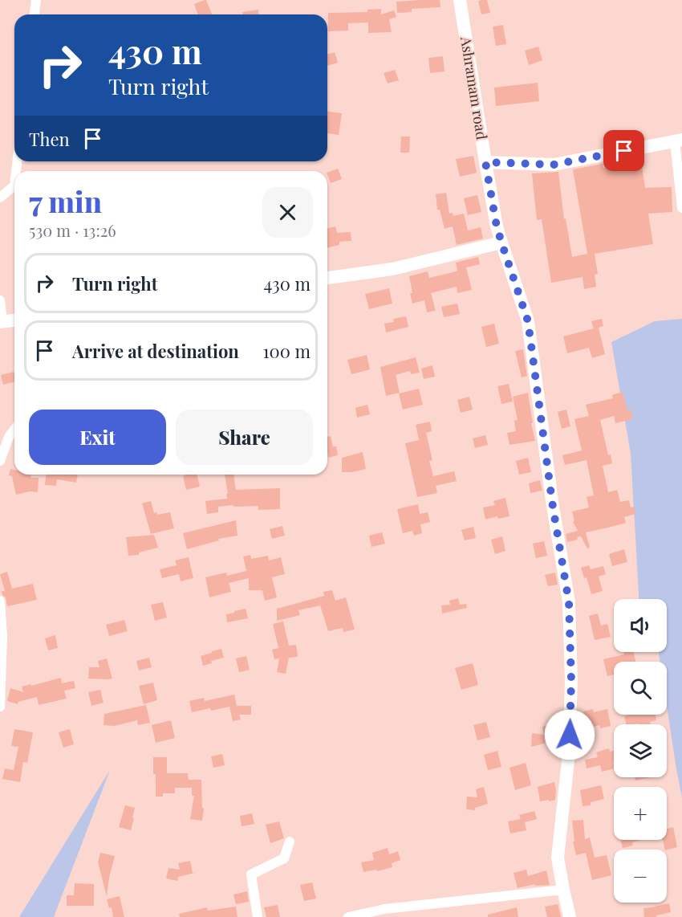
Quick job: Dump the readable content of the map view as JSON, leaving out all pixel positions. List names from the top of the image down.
{
  "streets": {
    "main road": ["Ashramam road"]
  },
  "page": {
    "turn": ["430 m", "Turn right"],
    "then": "Then",
    "heading": ["7 min", "530 m · 13:26"],
    "list": [
      {
        "name": "Turn right",
        "value": "430 m"
      },
      {
        "name": "Arrive at destination",
        "value": "100 m"
      }
    ],
    "buttons": ["Exit", "Share"],
    "map_buttons": ["+", "−"]
  }
}
